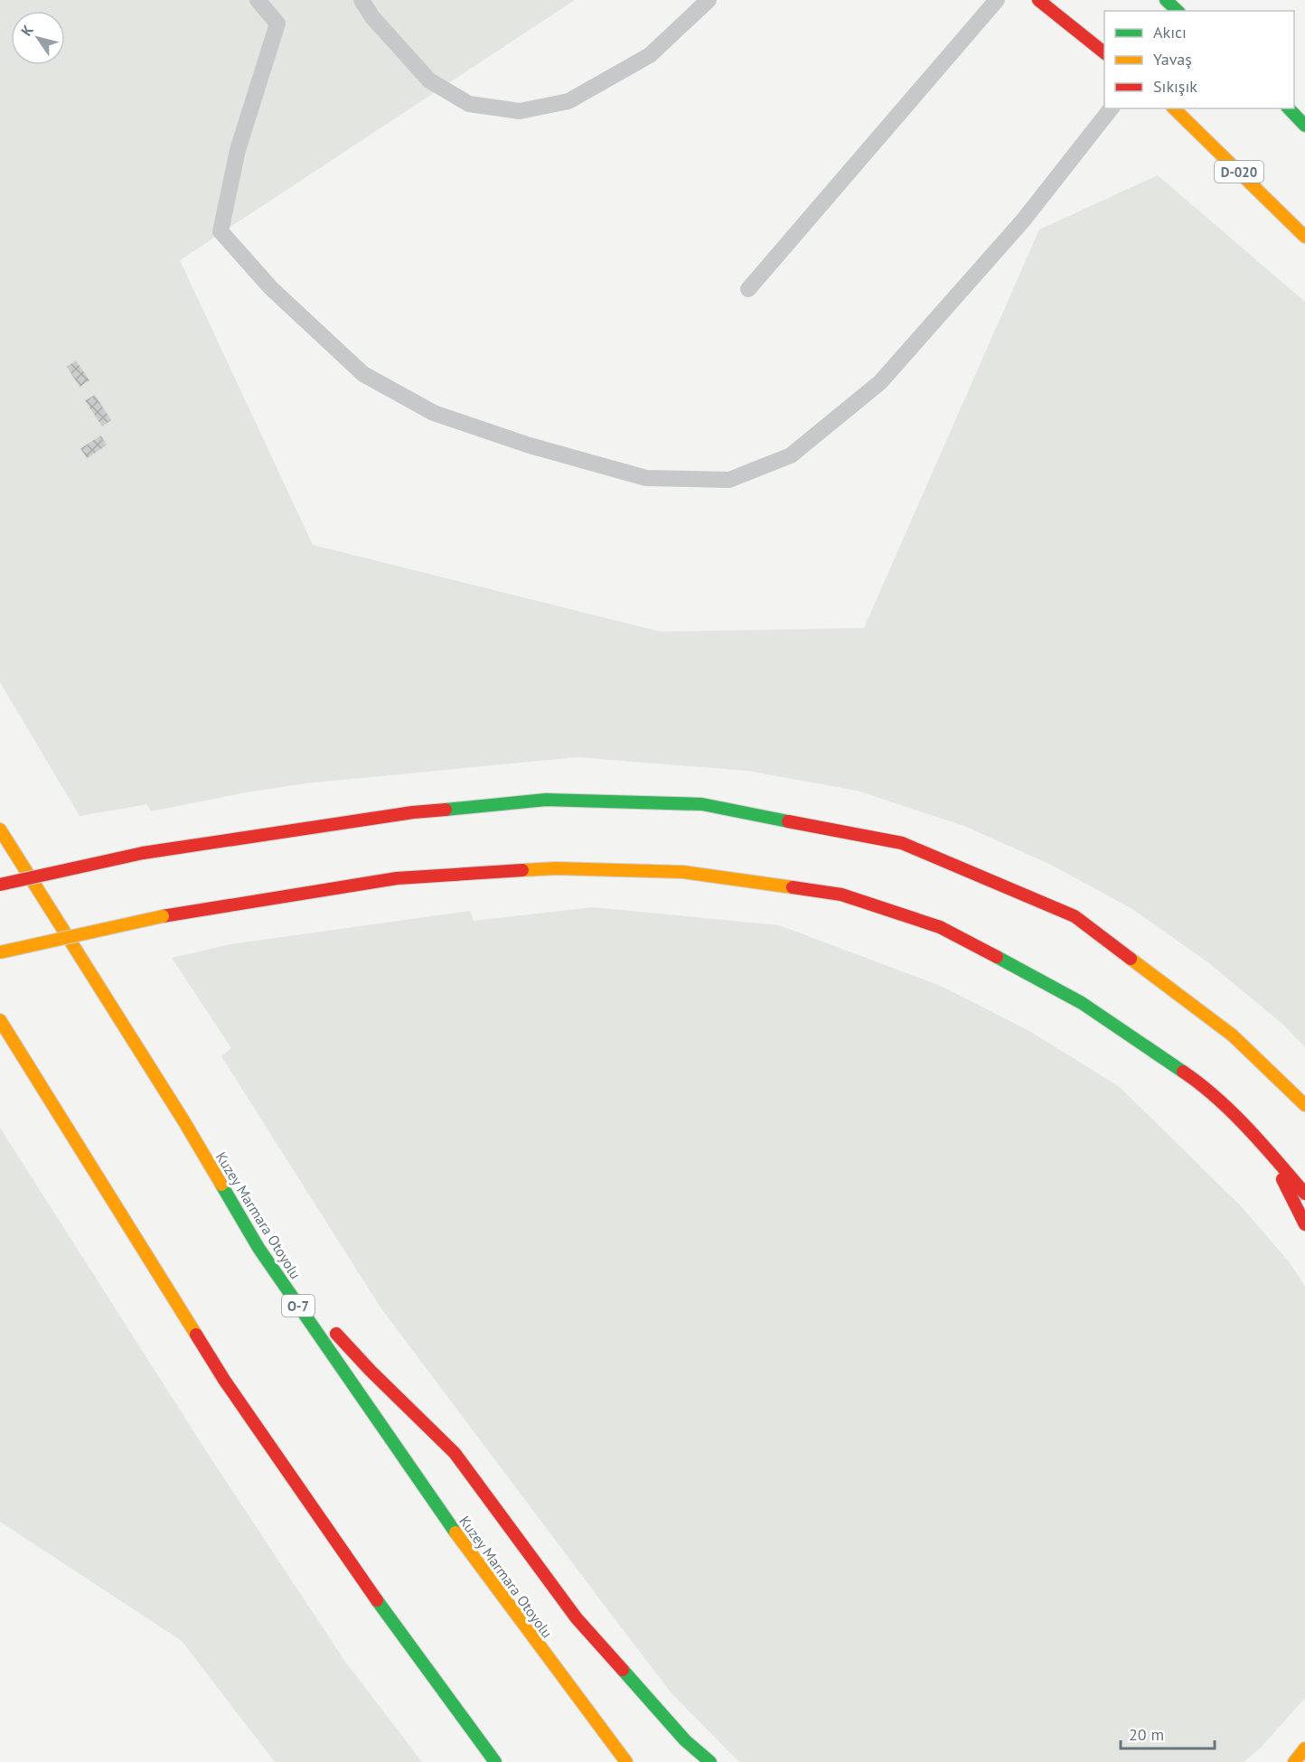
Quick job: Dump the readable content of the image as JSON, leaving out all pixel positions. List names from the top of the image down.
{
  "streets": {
    "highway": ["D-020", "Kuzey Marmara Otoyolu", "O-7"]
  },
  "legend": ["Akıcı", "Yavaş", "Sıkışık"],
  "scale_bar": "20 m",
  "north": "top left"
}
